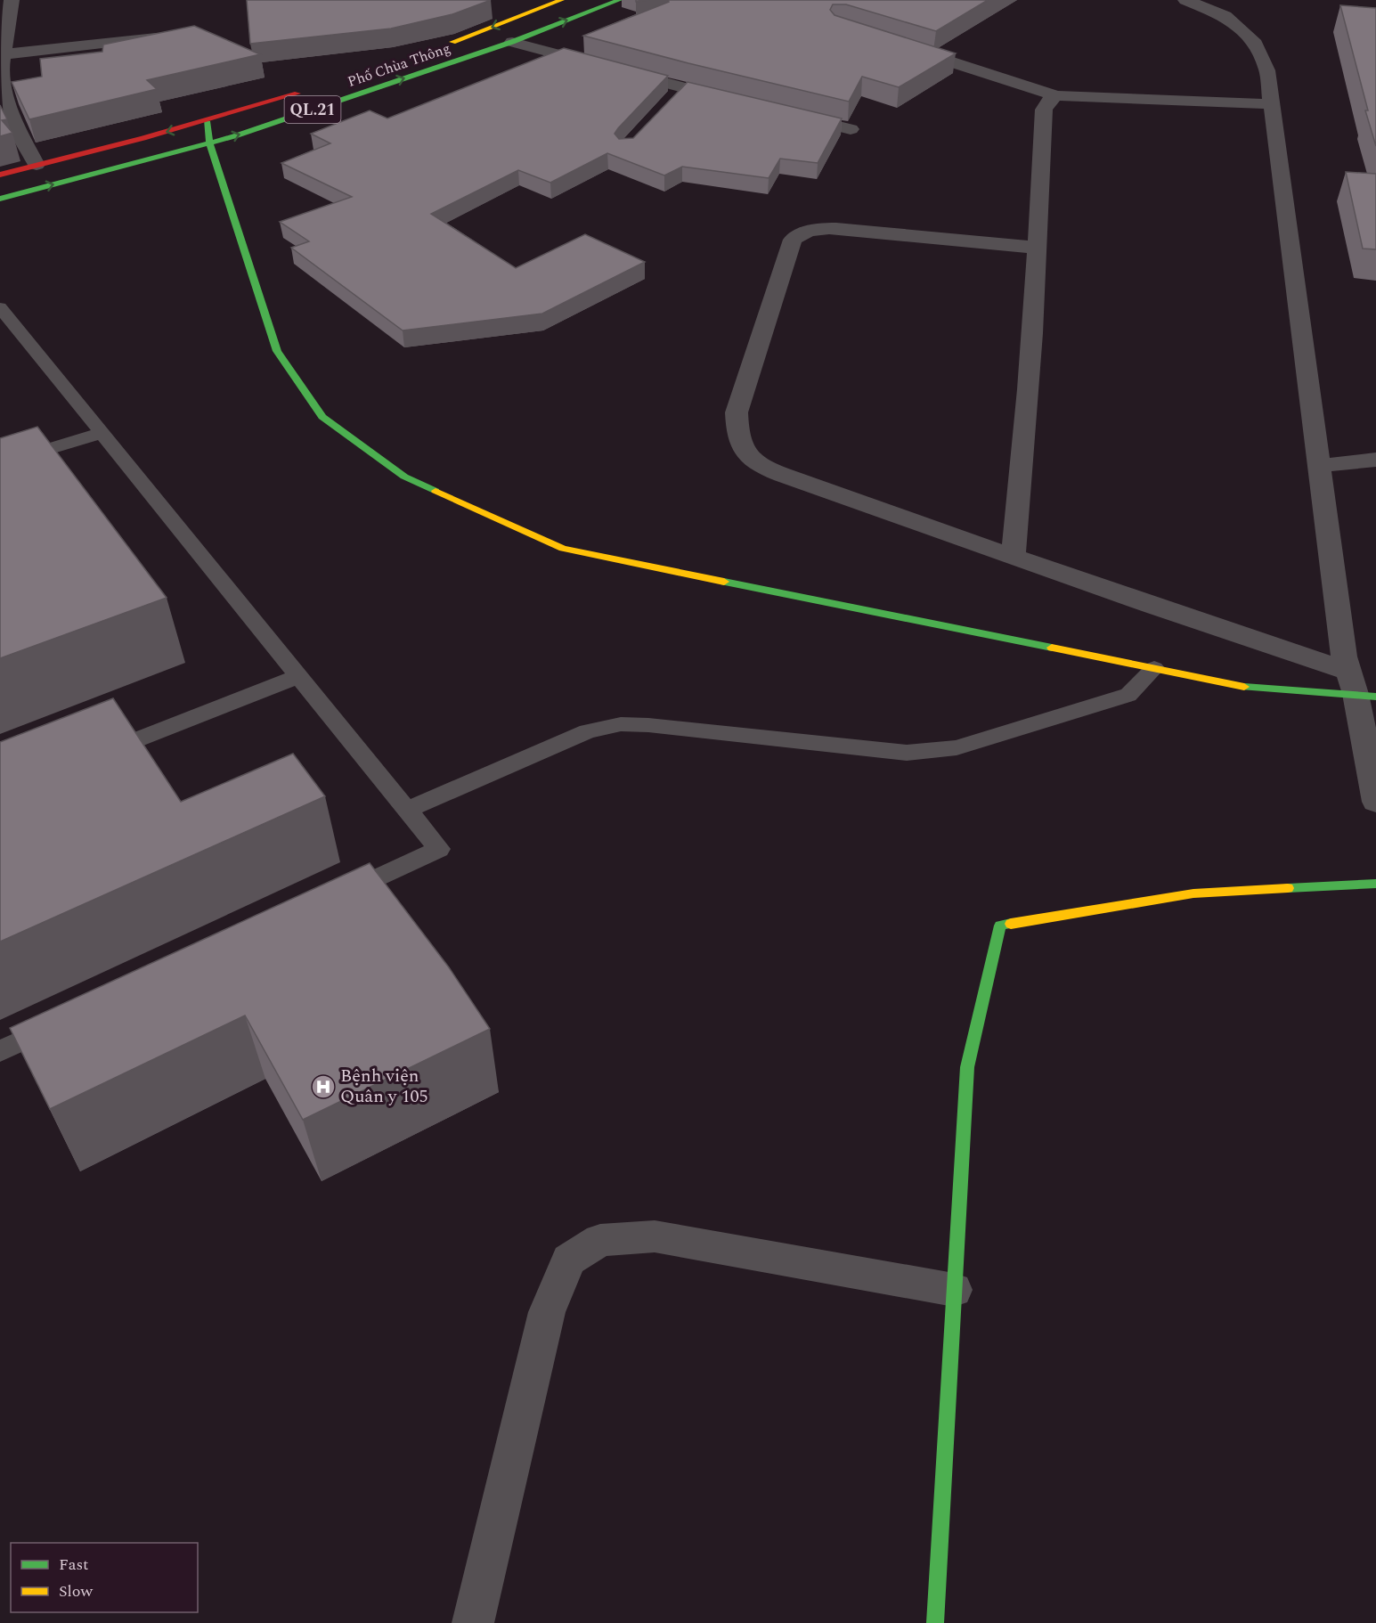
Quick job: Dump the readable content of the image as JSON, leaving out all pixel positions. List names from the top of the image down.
{
  "streets": {
    "main road": ["Phố Chùa Thông", "QL.21"]
  },
  "places": {
    "hospital": ["Bệnh viện Quân y 105"]
  },
  "legend": ["Fast", "Slow"]
}
